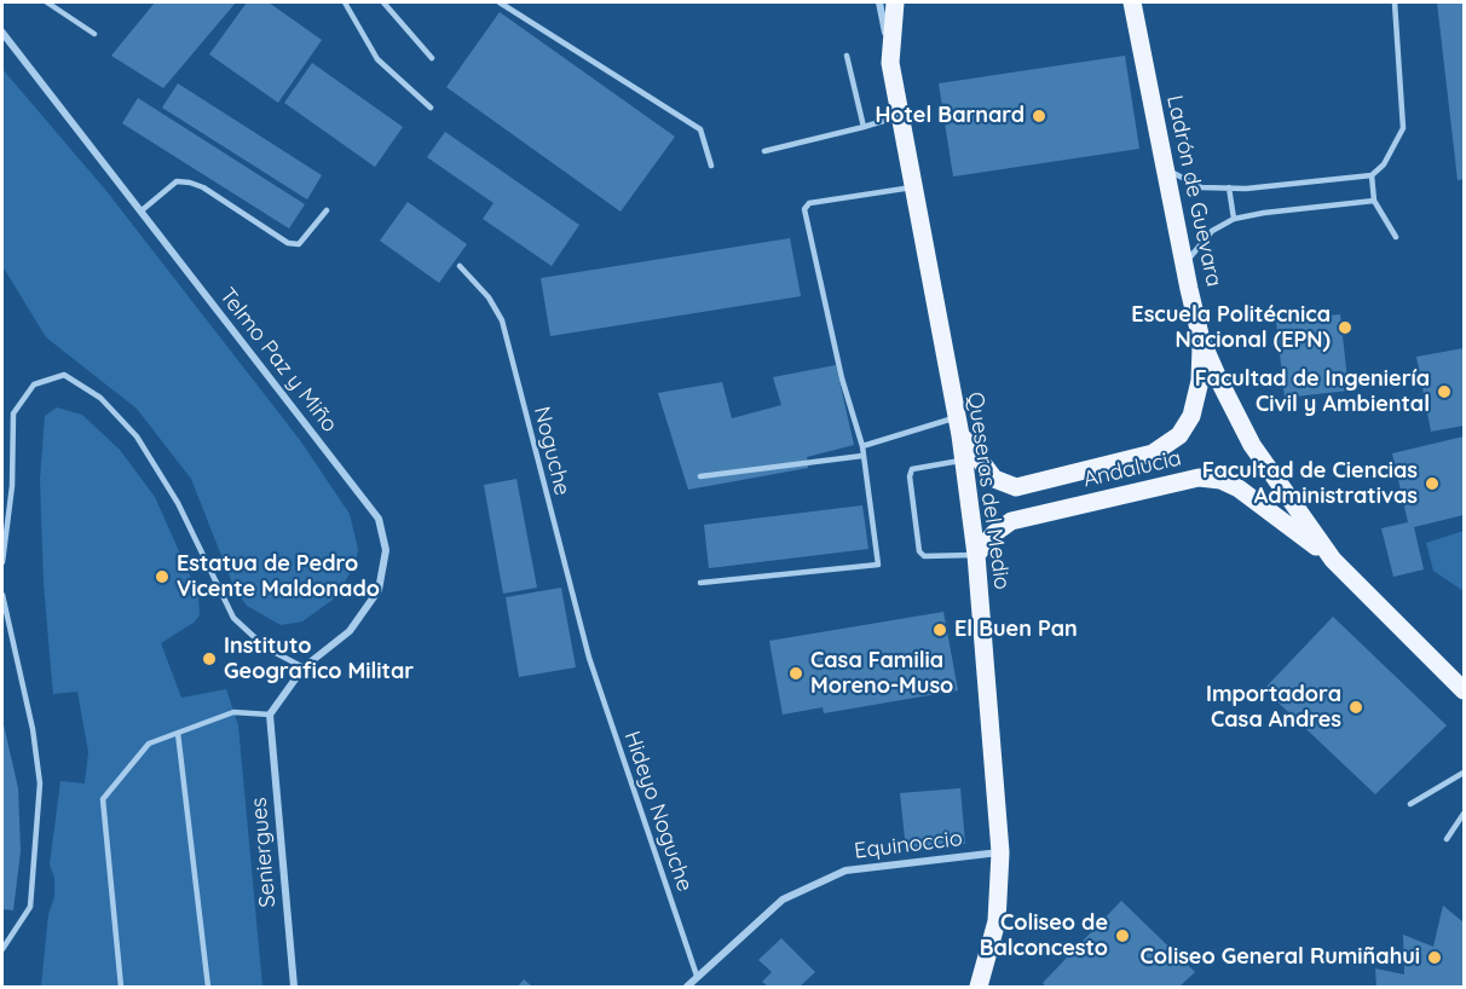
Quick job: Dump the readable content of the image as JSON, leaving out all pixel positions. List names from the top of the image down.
{
  "streets": {
    "main road": ["Ladrón de Guevara", "Andalucia", "Queseras del Medio"],
    "street": ["Telmo Paz y Miño", "Equinoccio", "Seniergues"],
    "lane": ["Noguche", "Hideyo Noguche"]
  },
  "crossings": [
    ["Ladrón de Guevara", "Andalucia"],
    ["Telmo Paz y Miño", "Seniergues"],
    ["Noguche", "Hideyo Noguche"],
    ["Andalucia", "Queseras del Medio"],
    ["Queseras del Medio", "Equinoccio"],
    ["Hideyo Noguche", "Equinoccio"]
  ],
  "places": [
    "Hotel Barnard",
    "Escuela Politécnica Nacional (EPN)",
    "Facultad de Ingeniería Civil y Ambiental",
    "Facultad de Ciencias Administrativas",
    "Estatua de Pedro Vicente Maldonado",
    "El Buen Pan",
    "Instituto Geografico Militar",
    "Casa Familia Moreno-Muso",
    "Importadora Casa Andres",
    "Coliseo de Balconcesto",
    "Coliseo General Rumiñahui"
  ]
}
